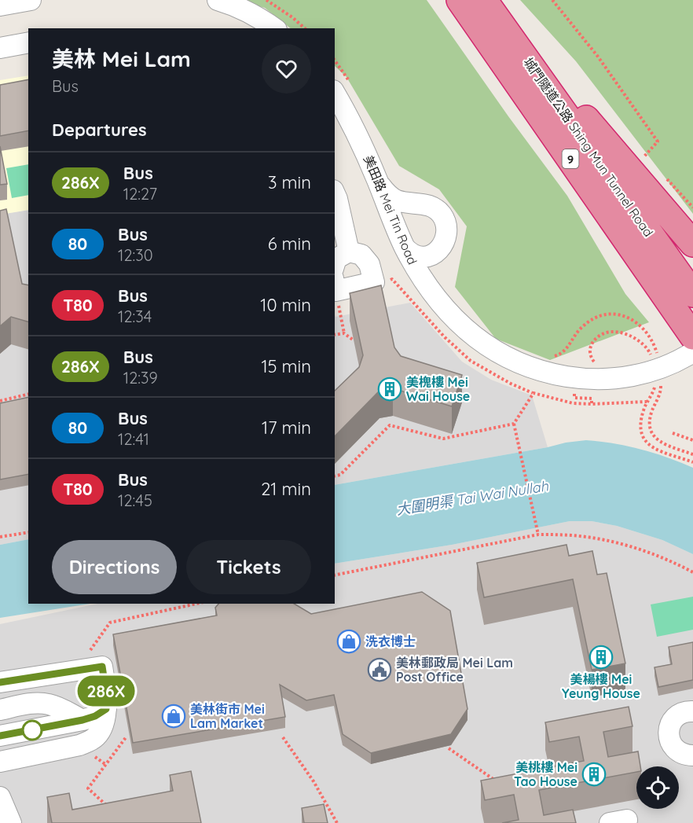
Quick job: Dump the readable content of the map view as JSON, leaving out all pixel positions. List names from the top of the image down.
{
  "streets": {
    "highway": ["城門隧道公路 Shing Mun Tunnel Road", "9"],
    "street": ["美田路 Mei Tin Road"]
  },
  "water": ["大圍明渠 Tai Wai Nullah"],
  "places": {
    "building": ["美槐樓 Mei Wai House", "美楊樓 Mei Yeung House", "美桃樓 Mei Tao House"],
    "shop": ["洗衣博士", "美林街市 Mei Lam Market"],
    "public building": ["美林郵政局 Mei Lam Post Office"]
  },
  "lines": ["bus line 286X"],
  "page": {
    "on_map": "286X",
    "heading": [
      ["美林 Mei Lam", "Bus"],
      "Departures"
    ],
    "list": [
      {
        "mark": "286X",
        "name": "Bus",
        "note": "12:27",
        "value": "3 min"
      },
      {
        "mark": "80",
        "name": "Bus",
        "note": "12:30",
        "value": "6 min"
      },
      {
        "mark": "T80",
        "name": "Bus",
        "note": "12:34",
        "value": "10 min"
      },
      {
        "mark": "286X",
        "name": "Bus",
        "note": "12:39",
        "value": "15 min"
      },
      {
        "mark": "80",
        "name": "Bus",
        "note": "12:41",
        "value": "17 min"
      },
      {
        "mark": "T80",
        "name": "Bus",
        "note": "12:45",
        "value": "21 min"
      }
    ],
    "buttons": ["Directions", "Tickets"]
  }
}
